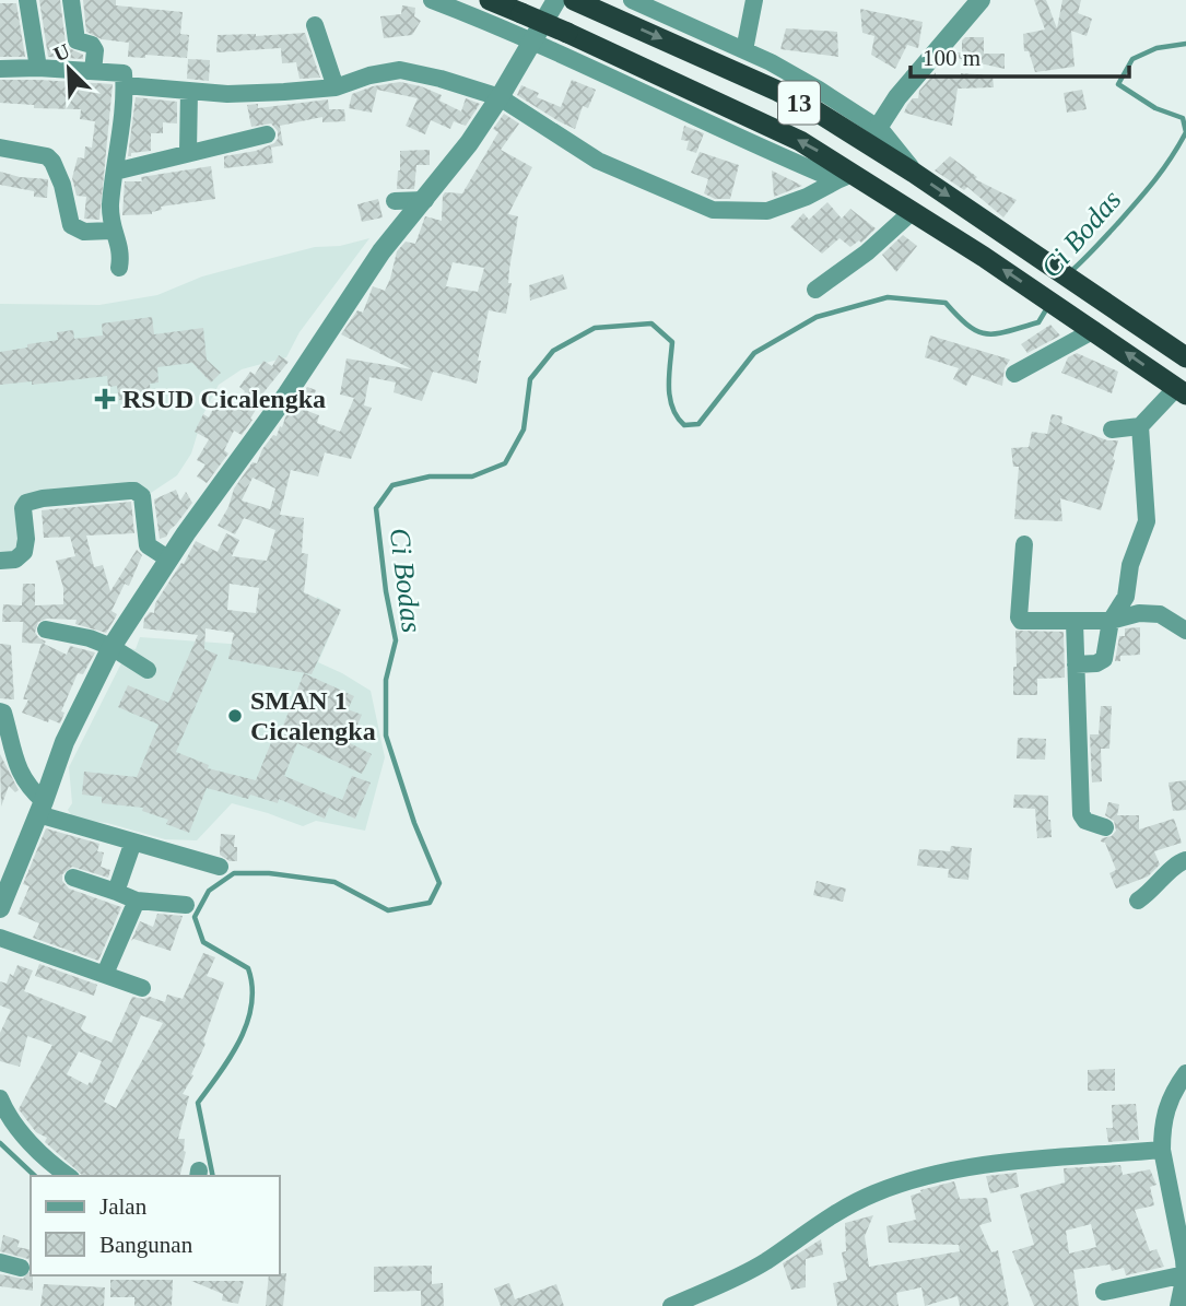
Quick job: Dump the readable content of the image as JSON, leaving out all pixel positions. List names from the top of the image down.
{
  "streets": {
    "highway": ["13"]
  },
  "water": ["Ci Bodas"],
  "places": {
    "health": ["RSUD Cicalengka"],
    "other": ["SMAN 1 Cicalengka"]
  },
  "legend": ["Jalan", "Bangunan"],
  "scale_bar": "100 m",
  "north": "top left"
}
